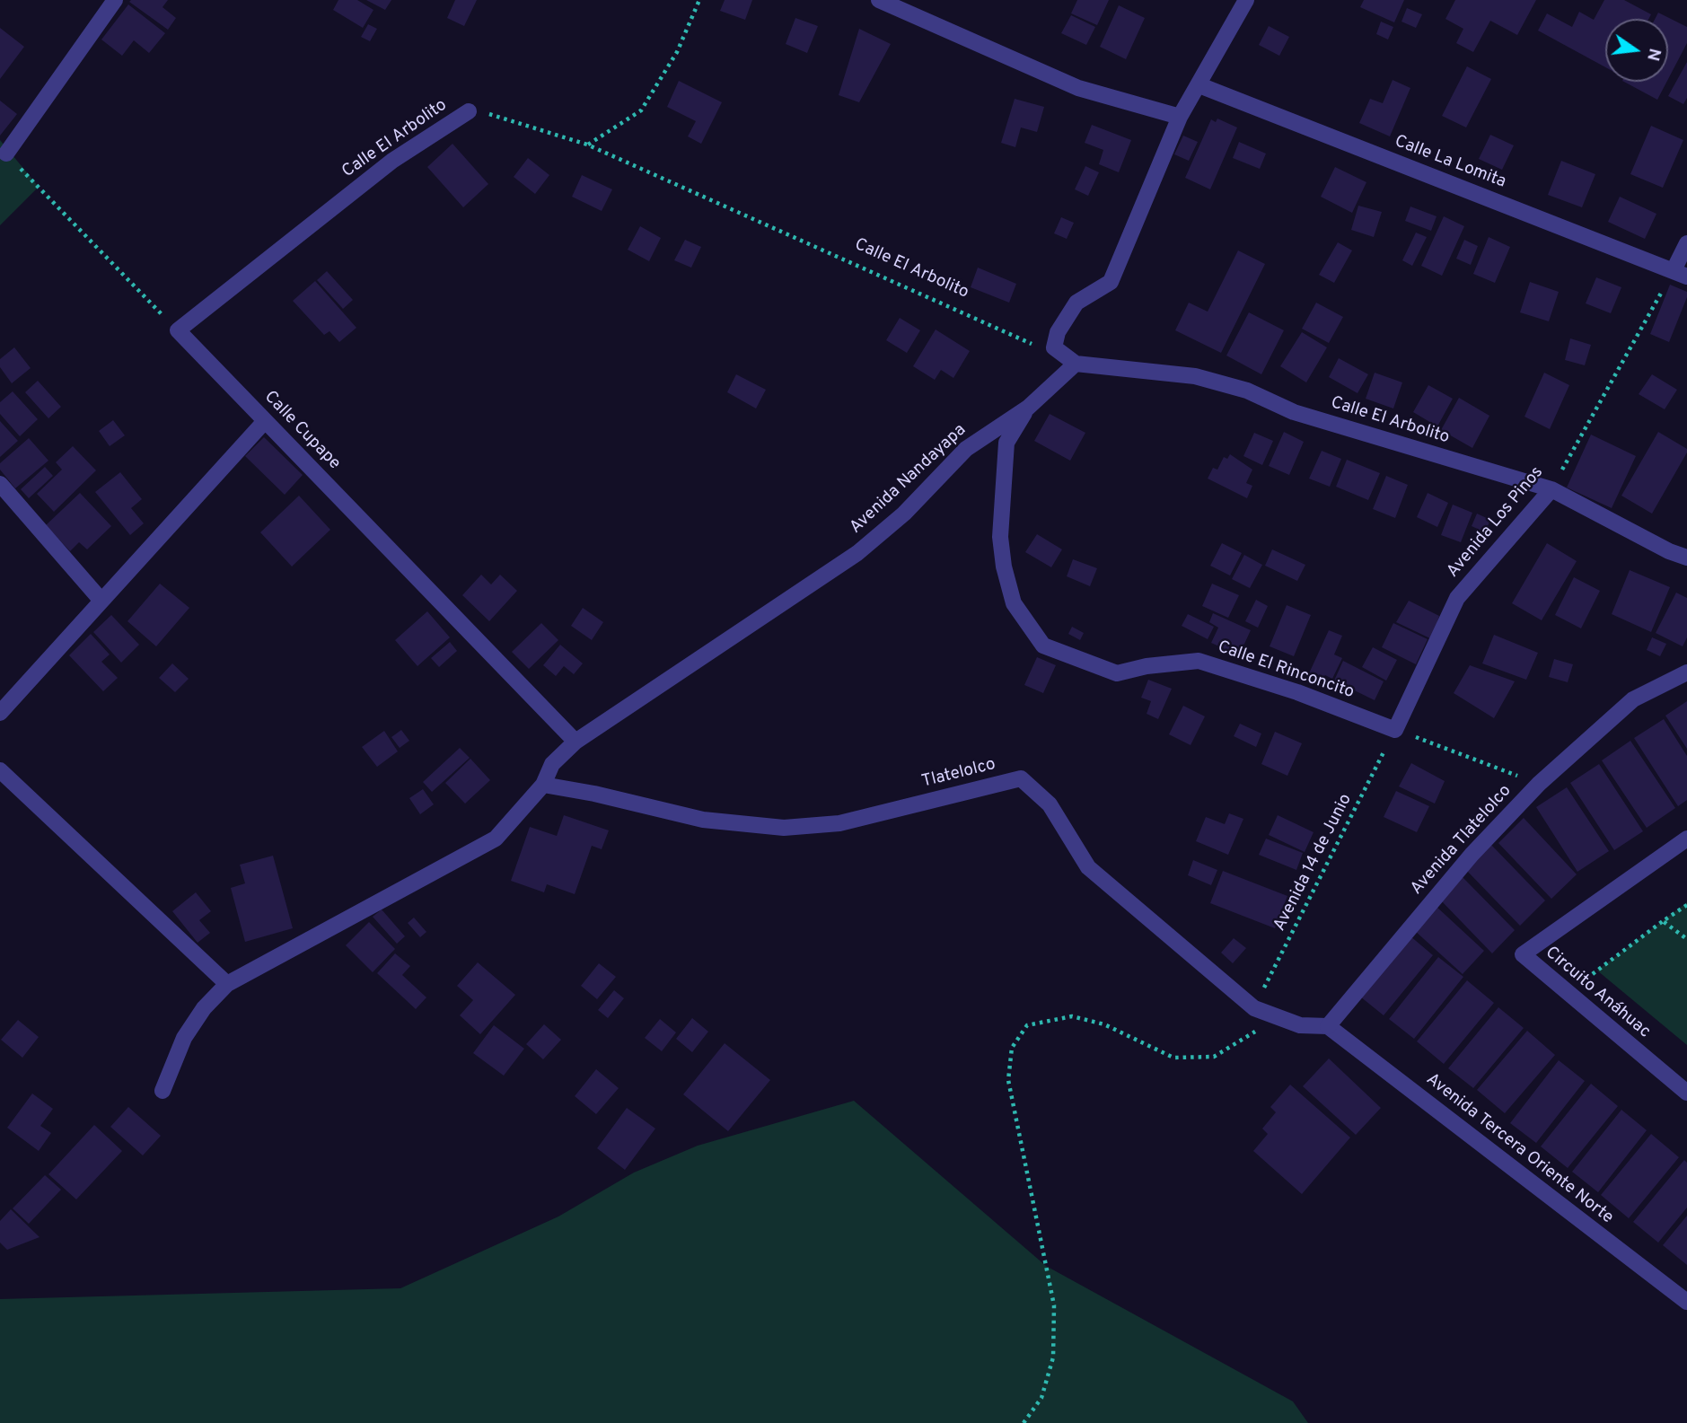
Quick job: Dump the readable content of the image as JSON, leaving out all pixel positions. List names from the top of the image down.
{
  "streets": {
    "street": [
      "Calle El Arbolito",
      "Calle La Lomita",
      "Calle Cupape",
      "Avenida Nandayapa",
      "Avenida Los Pinos",
      "Calle El Rinconcito",
      "Tlatelolco",
      "Avenida Tlatelolco",
      "Circuito Anáhuac",
      "Avenida Tercera Oriente Norte"
    ],
    "path": ["Avenida 14 de Junio"]
  },
  "crossings": [
    ["Calle El Arbolito", "Calle Cupape"],
    ["Calle El Arbolito", "Avenida Nandayapa"],
    ["Calle El Arbolito", "Avenida Los Pinos"],
    ["Calle La Lomita", "Avenida Los Pinos"],
    ["Calle Cupape", "Avenida Nandayapa"],
    ["Avenida Nandayapa", "Calle El Rinconcito"],
    ["Avenida Nandayapa", "Tlatelolco"],
    ["Avenida Los Pinos", "Calle El Rinconcito"],
    ["Avenida Los Pinos", "Avenida 14 de Junio"],
    ["Calle El Rinconcito", "Avenida 14 de Junio"],
    ["Tlatelolco", "Avenida 14 de Junio"],
    ["Avenida Tlatelolco", "Avenida Tercera Oriente Norte"]
  ],
  "north": "right"
}
